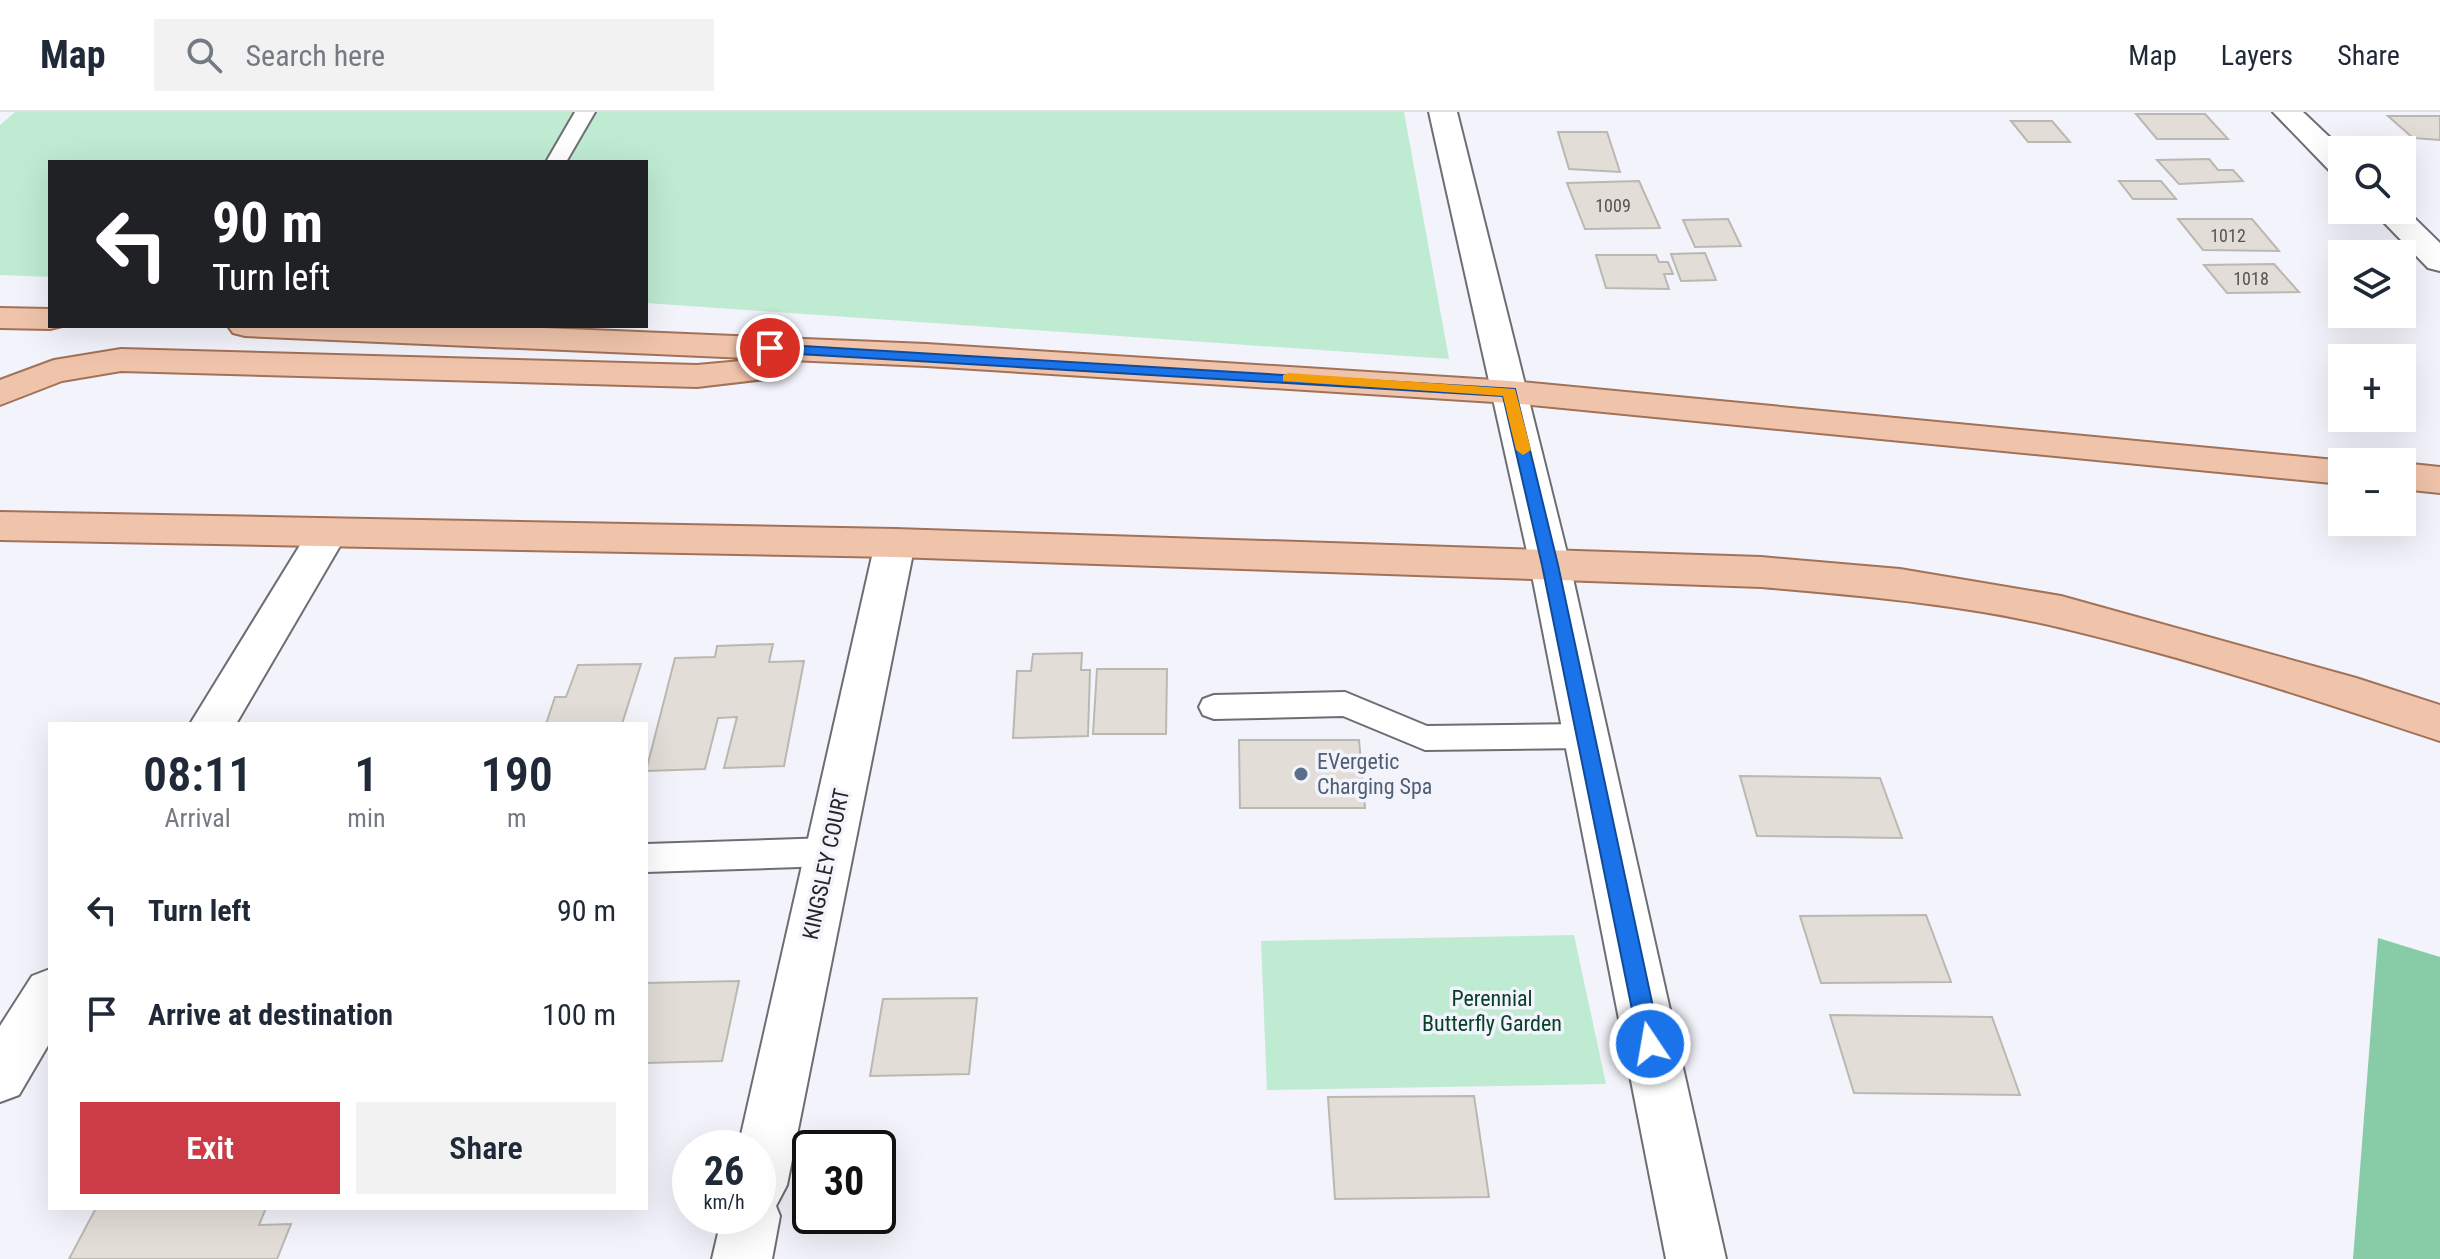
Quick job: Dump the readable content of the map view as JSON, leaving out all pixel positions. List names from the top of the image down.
{
  "streets": {
    "street": ["KINGSLEY COURT"]
  },
  "parks": ["Perennial Butterfly Garden"],
  "places": ["EVergetic Charging Spa"],
  "house_numbers": ["1009", "1012", "1018"],
  "page": {
    "header": "Map",
    "search": "Search here",
    "nav": ["Map", "Layers", "Share"],
    "map_buttons": ["+", "−"],
    "turn": ["90 m", "Turn left"],
    "eta": [
      "08:11",
      "Arrival",
      "1",
      "min",
      "190",
      "m"
    ],
    "list": [
      {
        "name": "Turn left",
        "value": "90 m"
      },
      {
        "name": "Arrive at destination",
        "value": "100 m"
      }
    ],
    "buttons": ["Exit", "Share"],
    "speed": "26 km/h",
    "limit": "30"
  }
}
